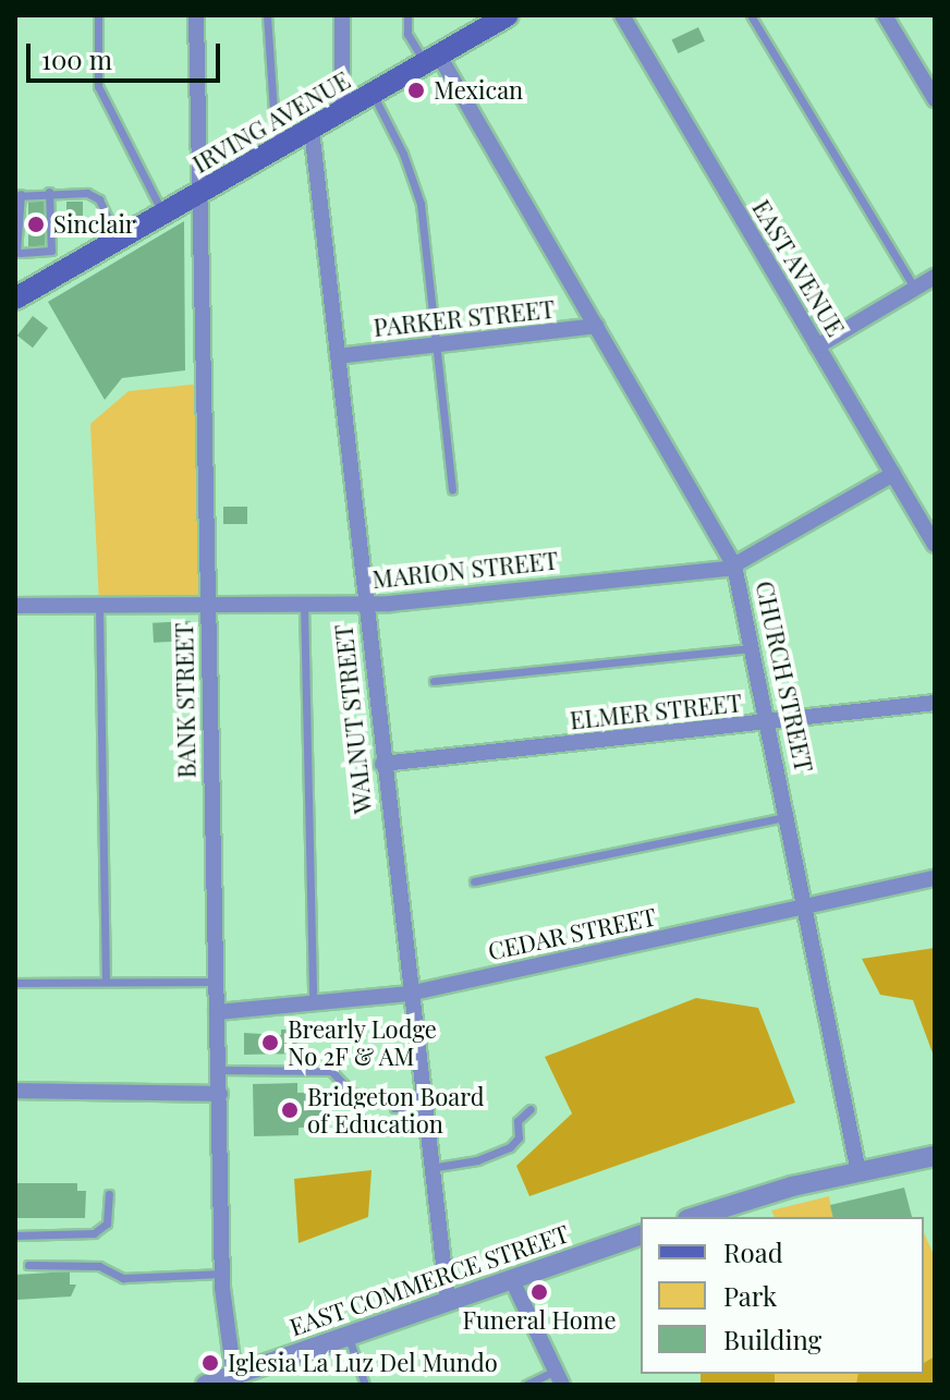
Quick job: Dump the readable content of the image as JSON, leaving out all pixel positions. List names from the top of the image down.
{
  "streets": {
    "main road": ["IRVING AVENUE"],
    "street": [
      "EAST AVENUE",
      "PARKER STREET",
      "MARION STREET",
      "CHURCH STREET",
      "BANK STREET",
      "ELMER STREET",
      "WALNUT STREET",
      "CEDAR STREET",
      "EAST COMMERCE STREET"
    ]
  },
  "crossings": [
    ["IRVING AVENUE", "CHURCH STREET"],
    ["IRVING AVENUE", "BANK STREET"],
    ["IRVING AVENUE", "WALNUT STREET"],
    ["EAST AVENUE", "MARION STREET"],
    ["PARKER STREET", "CHURCH STREET"],
    ["PARKER STREET", "WALNUT STREET"],
    ["MARION STREET", "CHURCH STREET"],
    ["MARION STREET", "BANK STREET"],
    ["MARION STREET", "WALNUT STREET"],
    ["CHURCH STREET", "ELMER STREET"],
    ["CHURCH STREET", "CEDAR STREET"],
    ["BANK STREET", "CEDAR STREET"],
    ["BANK STREET", "EAST COMMERCE STREET"],
    ["ELMER STREET", "WALNUT STREET"],
    ["WALNUT STREET", "CEDAR STREET"],
    ["WALNUT STREET", "EAST COMMERCE STREET"]
  ],
  "places": [
    "Mexican",
    "Sinclair",
    "Brearly Lodge No 2F & AM",
    "Bridgeton Board of Education",
    "Funeral Home",
    "Iglesia La Luz Del Mundo"
  ],
  "legend": ["Road", "Park", "Building"],
  "scale_bar": "100 m"
}
